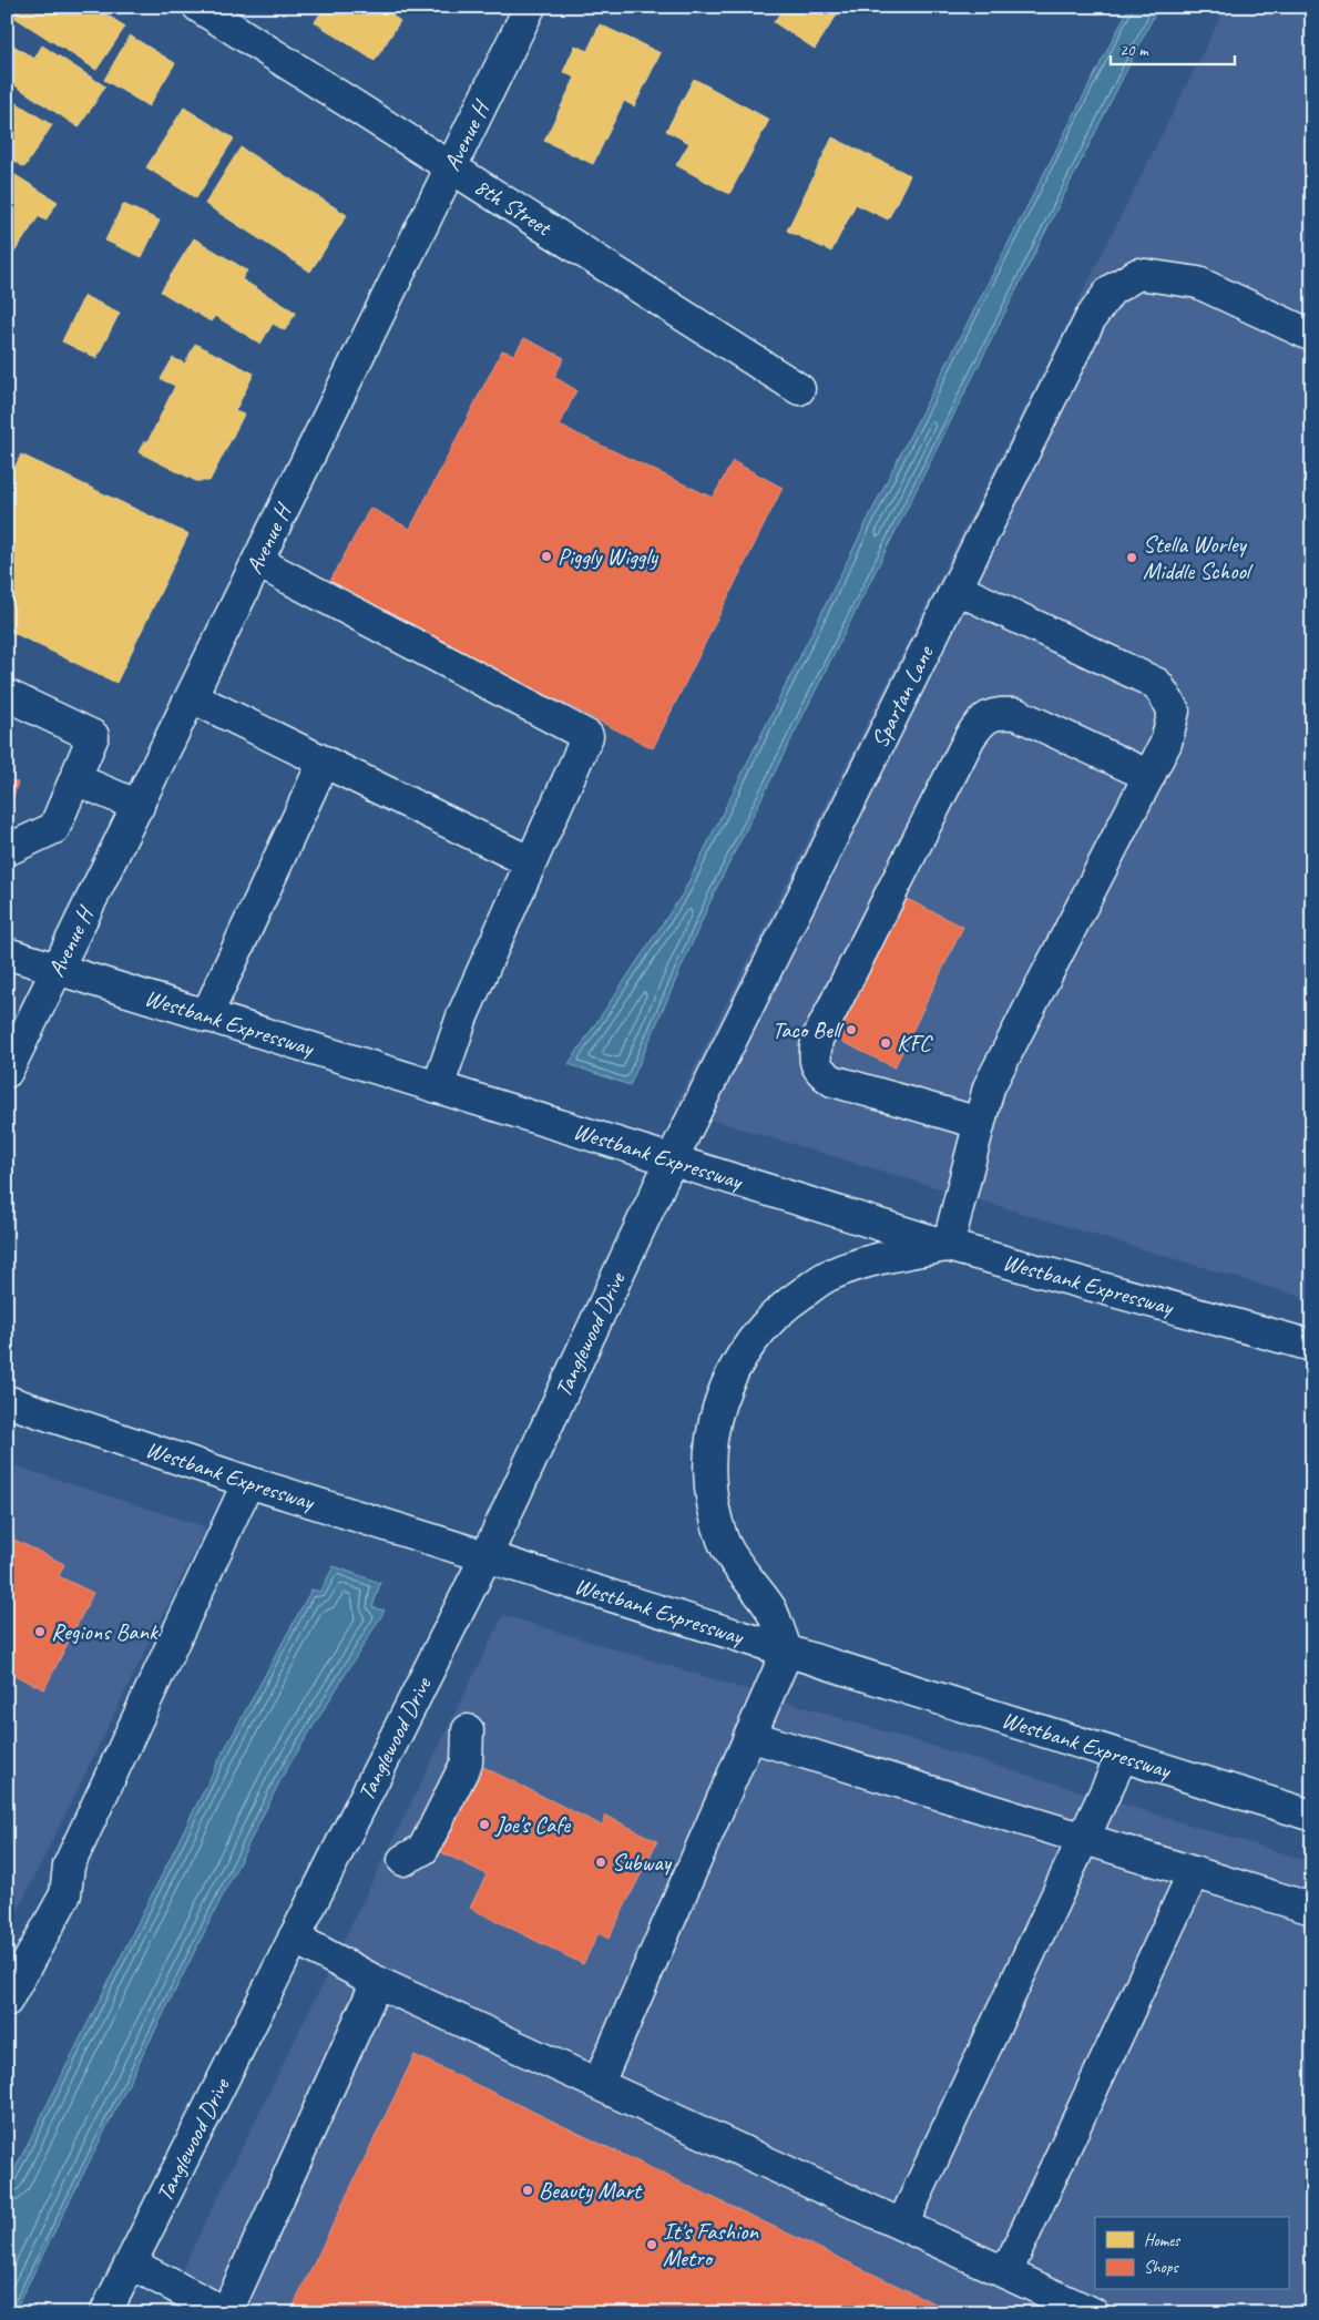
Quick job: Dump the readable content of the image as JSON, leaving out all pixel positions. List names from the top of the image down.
{
  "streets": {
    "main road": [
      "Avenue H",
      "8th Street",
      "Spartan Lane",
      "Westbank Expressway",
      "Tanglewood Drive"
    ]
  },
  "crossings": [
    ["Avenue H", "8th Street"],
    ["Avenue H", "Westbank Expressway"],
    ["Spartan Lane", "Westbank Expressway"],
    ["Spartan Lane", "Tanglewood Drive"],
    ["Westbank Expressway", "Tanglewood Drive"]
  ],
  "places": [
    "Piggly Wiggly",
    "Stella Worley Middle School",
    "Taco Bell",
    "KFC",
    "Regions Bank",
    "Joe's Cafe",
    "Subway",
    "Beauty Mart",
    "It's Fashion Metro"
  ],
  "legend": ["Homes", "Shops"],
  "scale_bar": "20 m"
}
